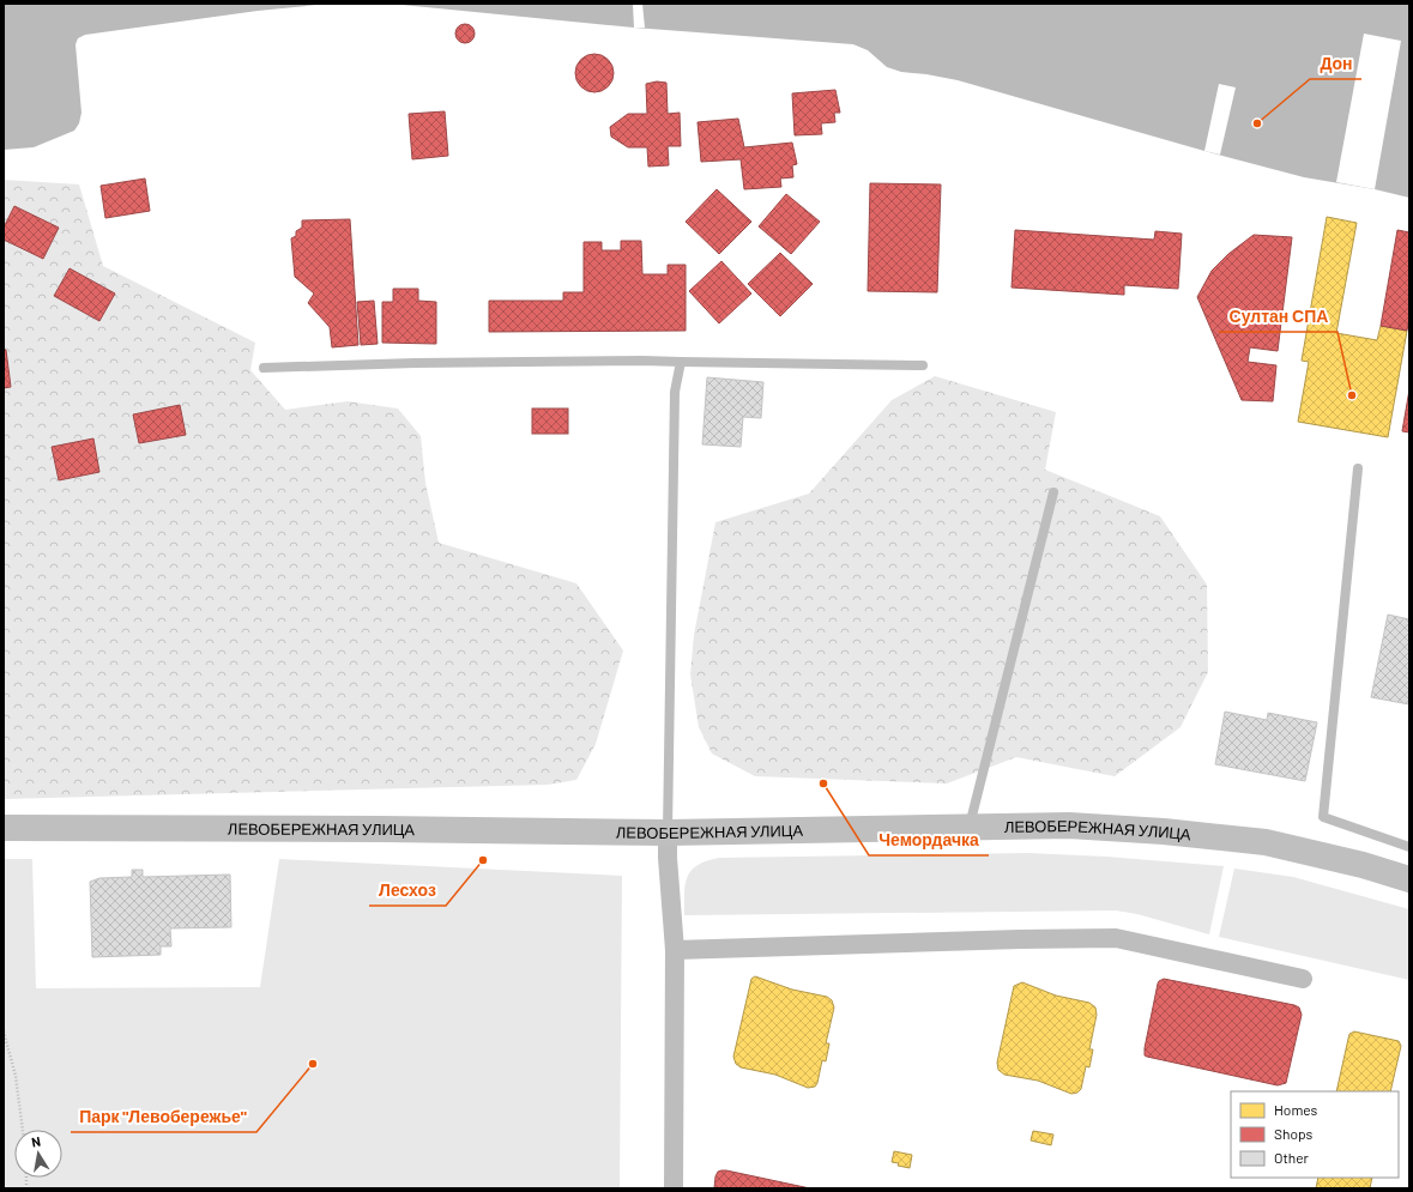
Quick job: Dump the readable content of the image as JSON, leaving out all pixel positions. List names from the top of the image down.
{
  "streets": {
    "main road": ["ЛЕВОБЕРЕЖНАЯ УЛИЦА"]
  },
  "places": [
    "Дон",
    "Султан СПА",
    "Чемордачка",
    "Лесхоз",
    "Парк \"Левобережье\""
  ],
  "legend": ["Homes", "Shops", "Other"],
  "north": "top"
}
